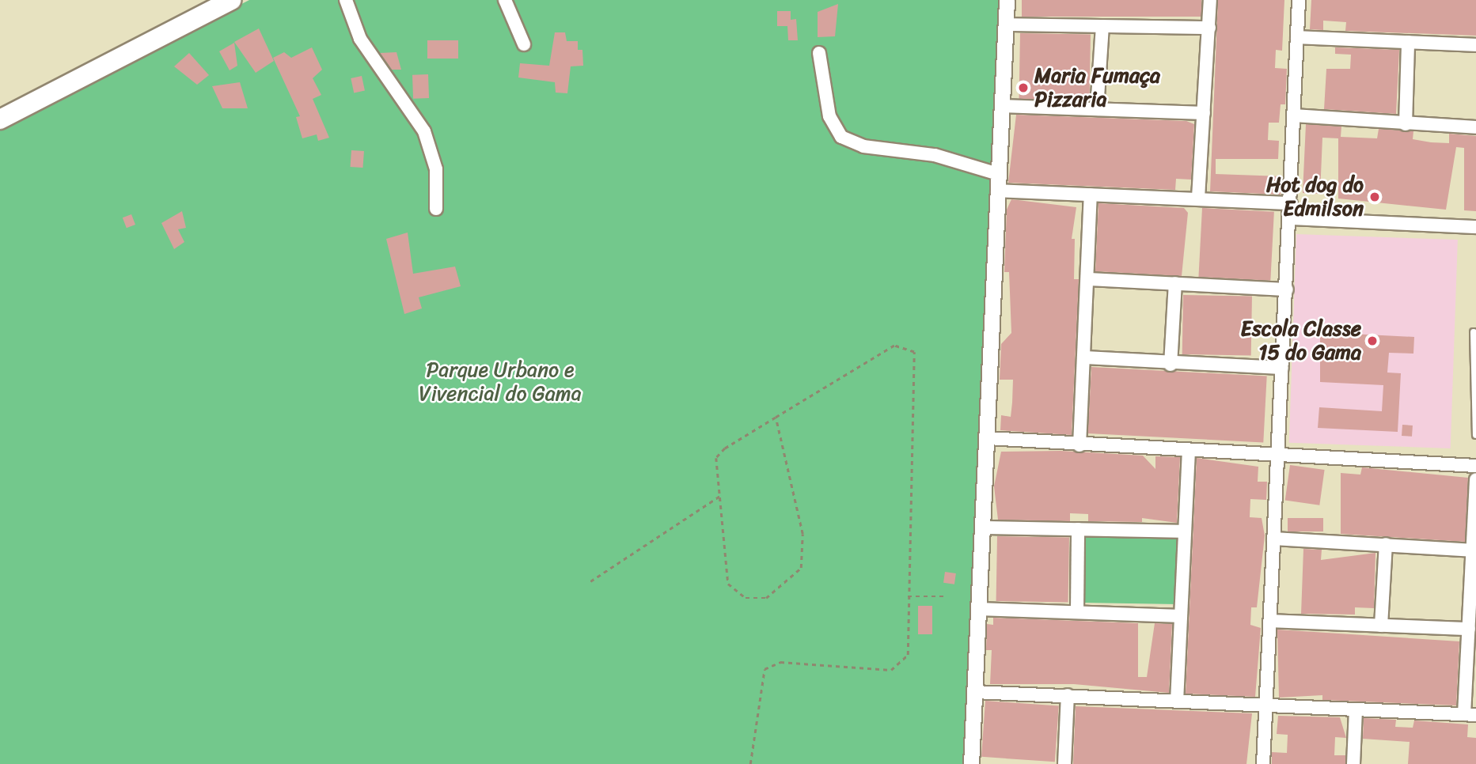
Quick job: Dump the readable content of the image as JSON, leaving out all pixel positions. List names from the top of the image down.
{
  "parks": ["Parque Urbano e Vivencial do Gama"],
  "places": ["Maria Fumaça Pizzaria", "Hot dog do Edmilson", "Escola Classe 15 do Gama"]
}
